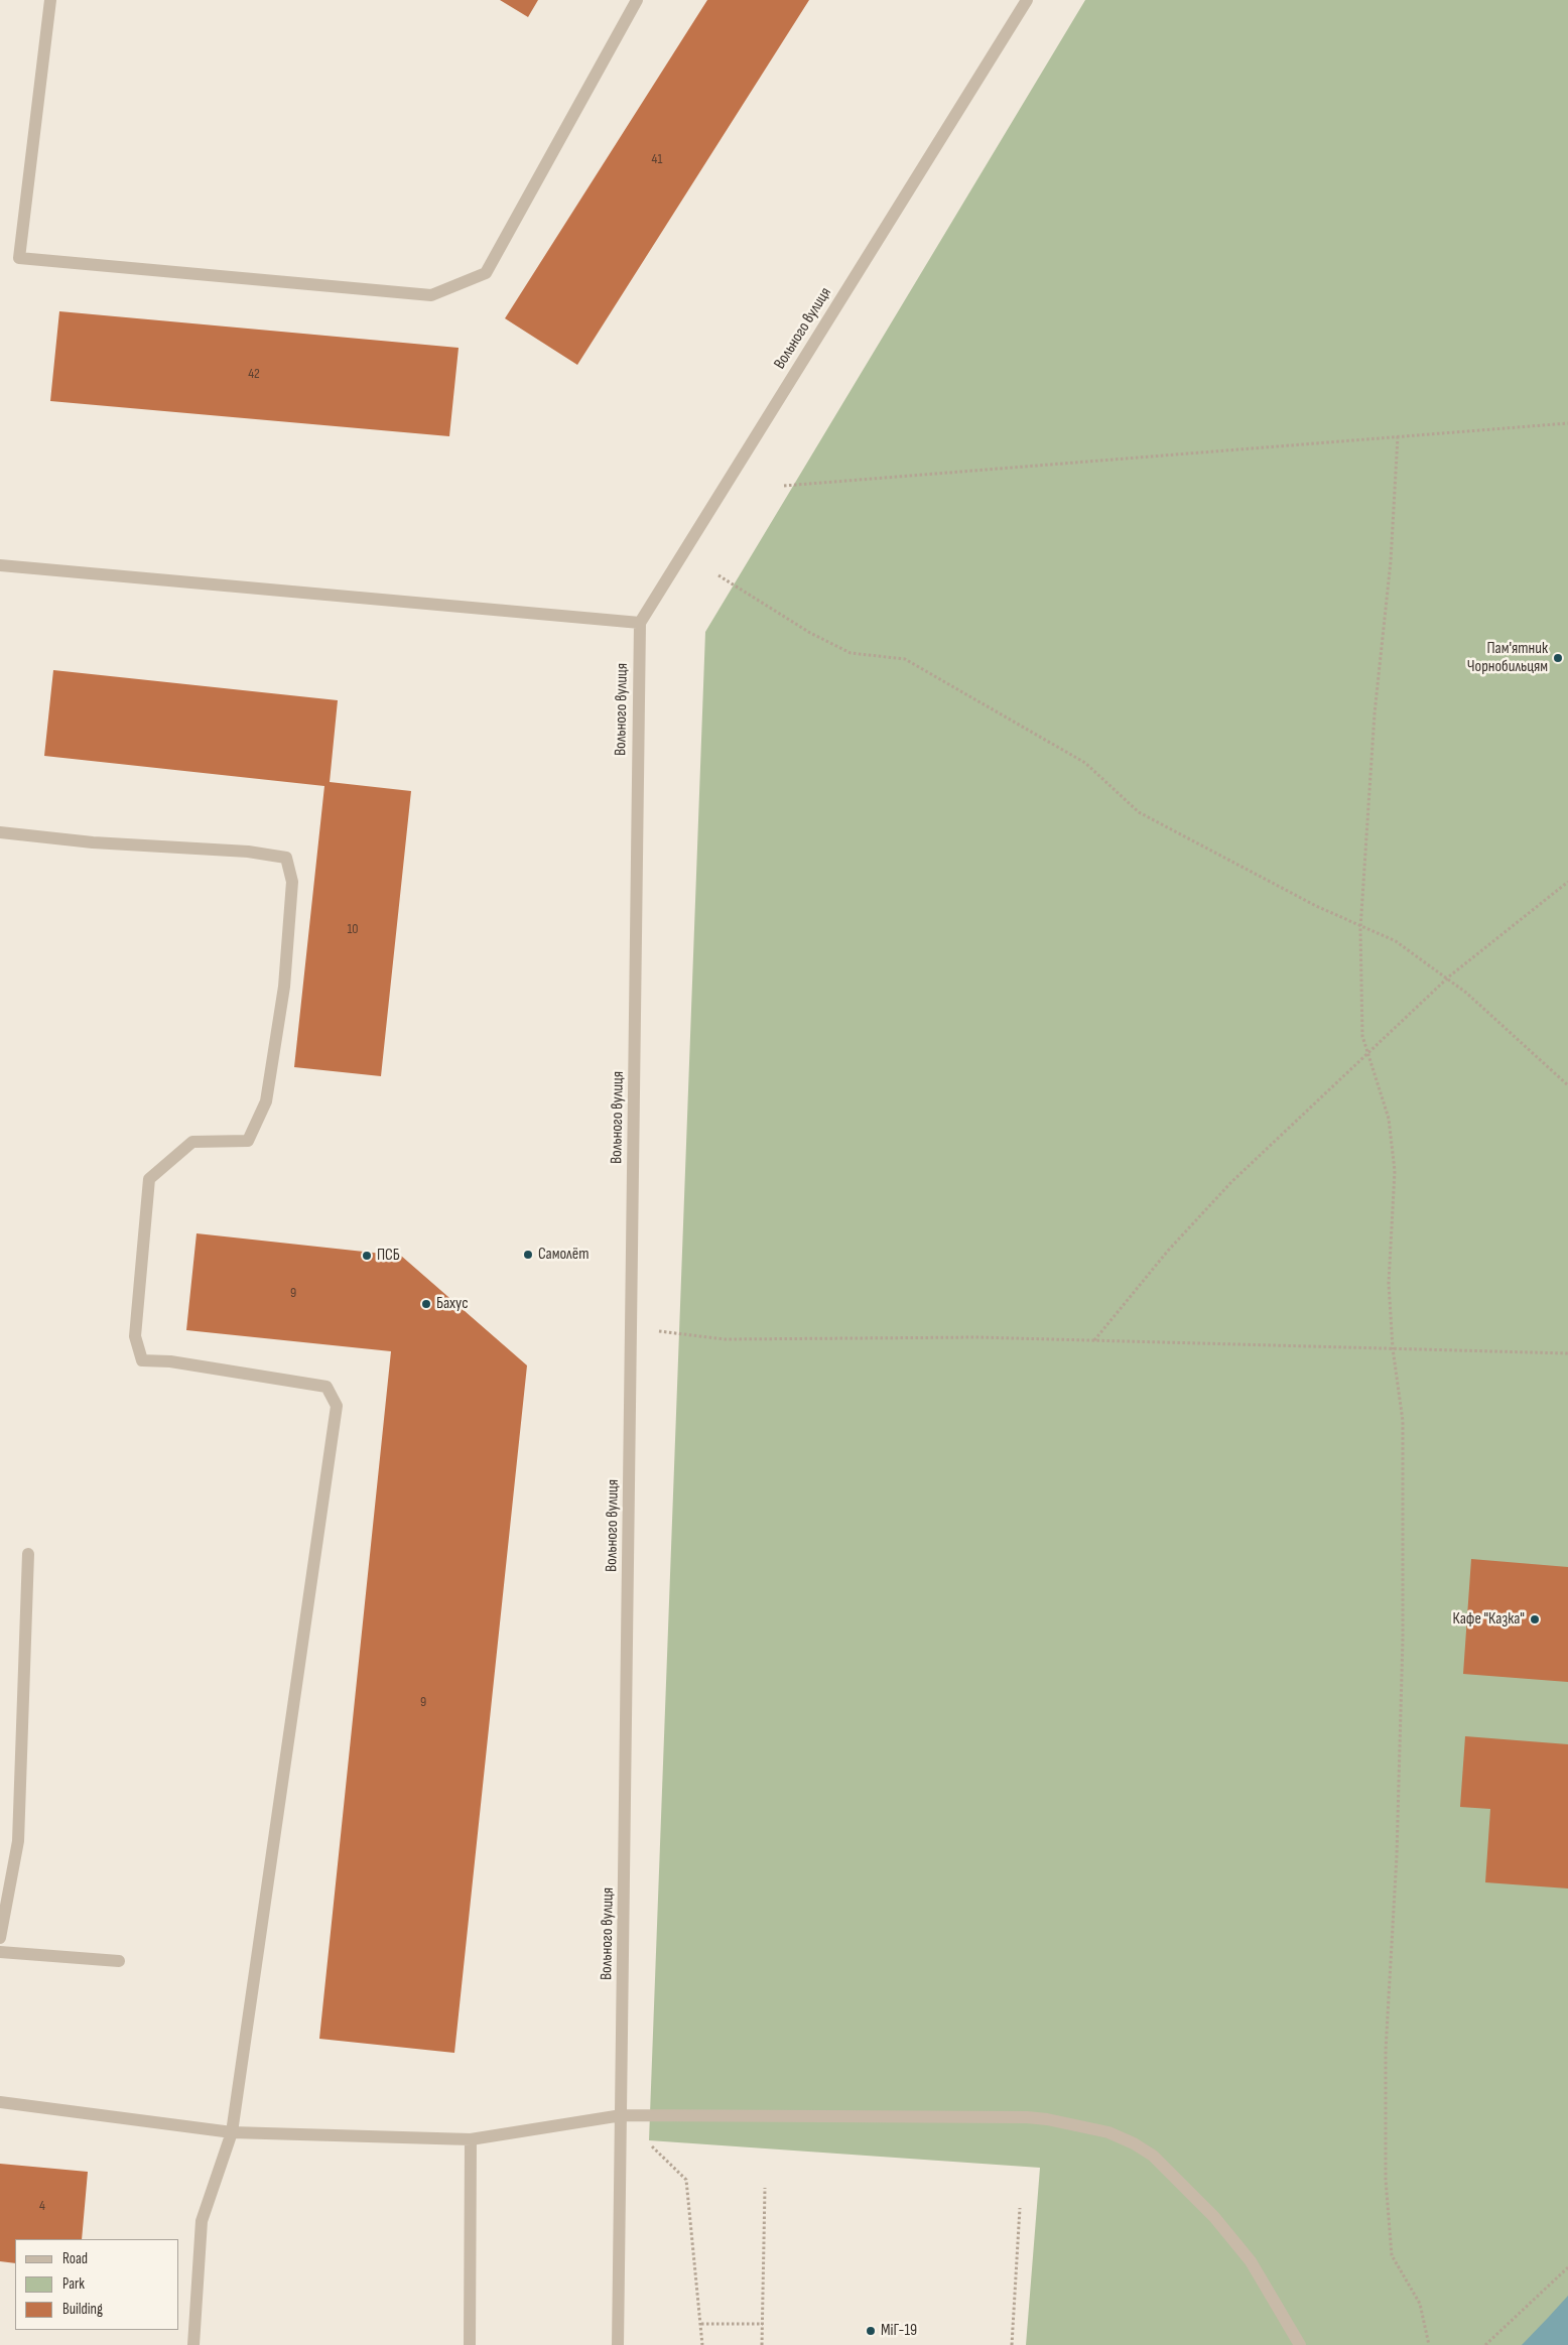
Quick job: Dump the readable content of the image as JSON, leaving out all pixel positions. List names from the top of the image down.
{
  "streets": {
    "street": ["Вольного вулиця"]
  },
  "places": [
    "Пам'ятник Чорнобильцям",
    "Самолёт",
    "ПСБ",
    "Бахус",
    "Кафе \"Казка\"",
    "МіГ-19"
  ],
  "house_numbers": [
    "41",
    "42",
    "10",
    "9",
    "9",
    "4"
  ],
  "legend": ["Road", "Park", "Building"]
}
